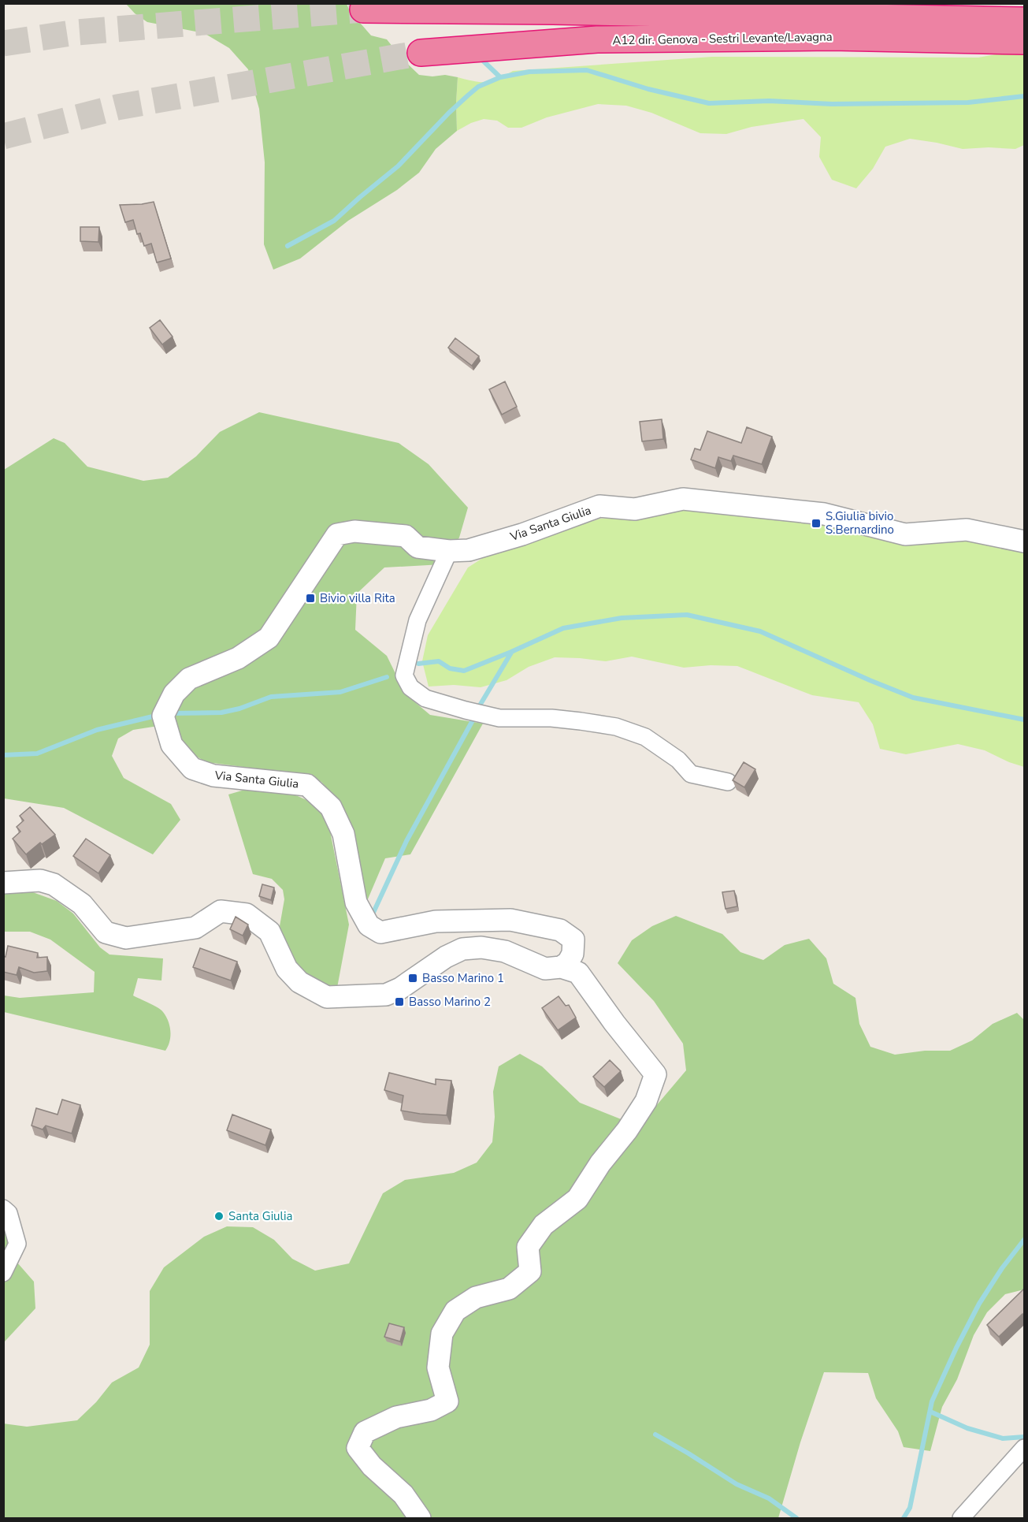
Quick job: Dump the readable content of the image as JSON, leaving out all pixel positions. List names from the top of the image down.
{
  "streets": {
    "highway": ["A12 dir. Genova - Sestri Levante/Lavagna"],
    "street": ["Via Santa Giulia"]
  },
  "places": {
    "transit": [
      "S.Giulia bivio S.Bernardino",
      "Bivio villa Rita",
      "Basso Marino 1",
      "Basso Marino 2"
    ],
    "other": ["Santa Giulia"]
  }
}
